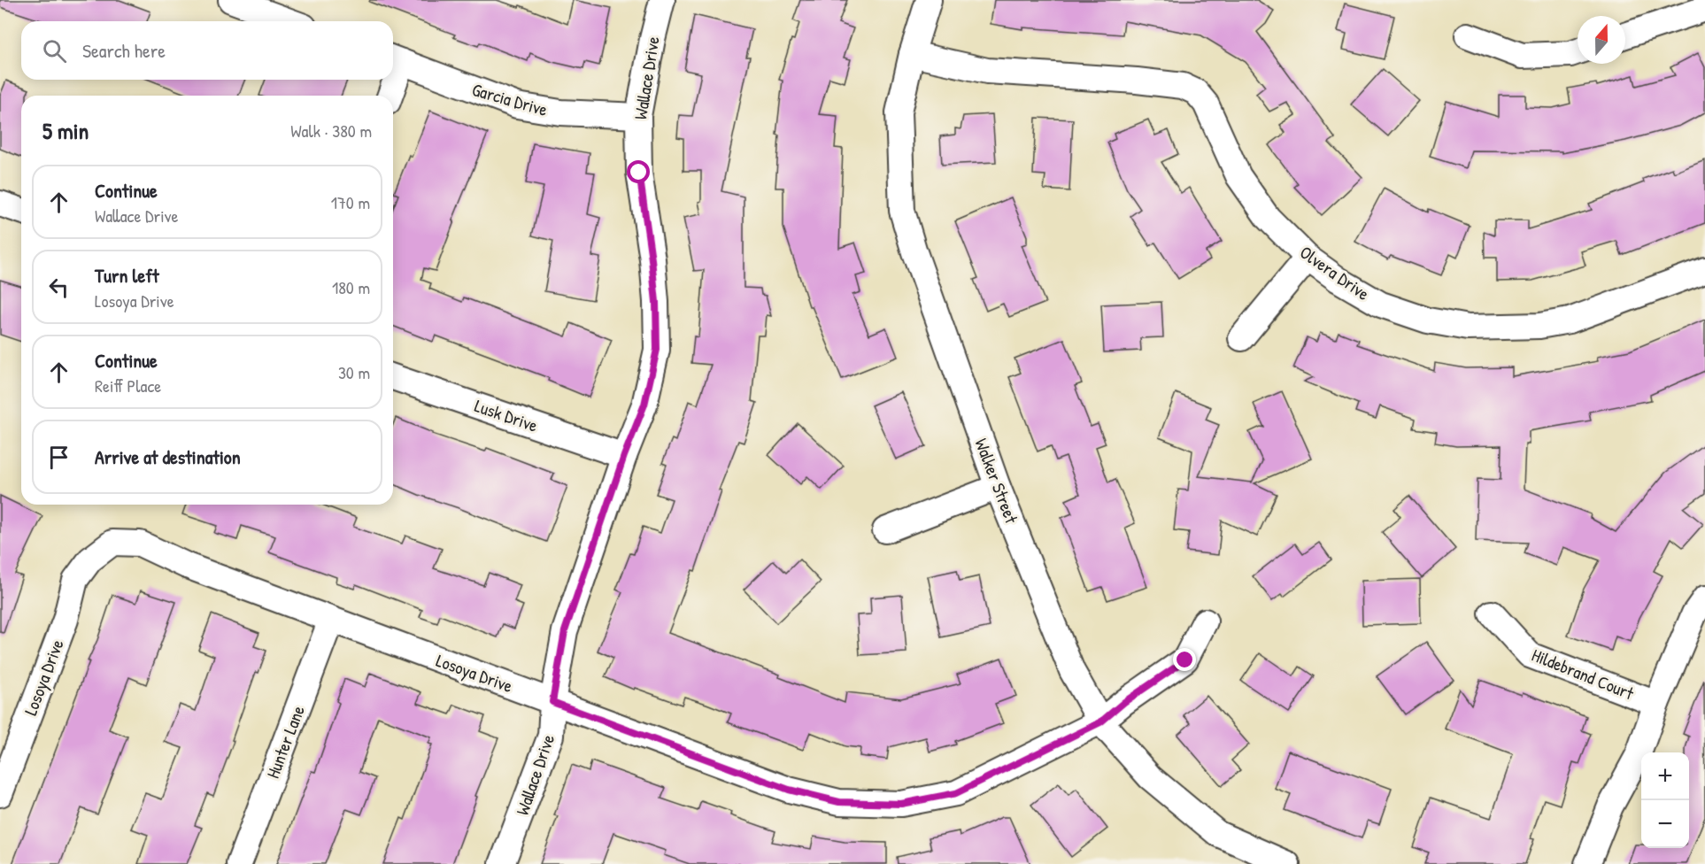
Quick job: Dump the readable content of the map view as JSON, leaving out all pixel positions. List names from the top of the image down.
{
  "streets": {
    "street": [
      "Wallace Drive",
      "Garcia Drive",
      "Olvera Drive",
      "Lusk Drive",
      "Walker Street",
      "Losoya Drive",
      "Hildebrand Court",
      "Hunter Lane"
    ]
  },
  "crossings": [
    ["Wallace Drive", "Garcia Drive"],
    ["Wallace Drive", "Lusk Drive"],
    ["Wallace Drive", "Losoya Drive"],
    ["Olvera Drive", "Walker Street"],
    ["Walker Street", "Losoya Drive"],
    ["Losoya Drive", "Hunter Lane"]
  ],
  "north": "top",
  "page": {
    "search": "Search here",
    "heading": ["5 min", "Walk · 380 m"],
    "list": [
      ["Continue", "Wallace Drive", "170 m"],
      ["Turn left", "Losoya Drive", "180 m"],
      ["Continue", "Reiff Place", "30 m"],
      "Arrive at destination"
    ],
    "map_buttons": ["+", "−"]
  }
}
